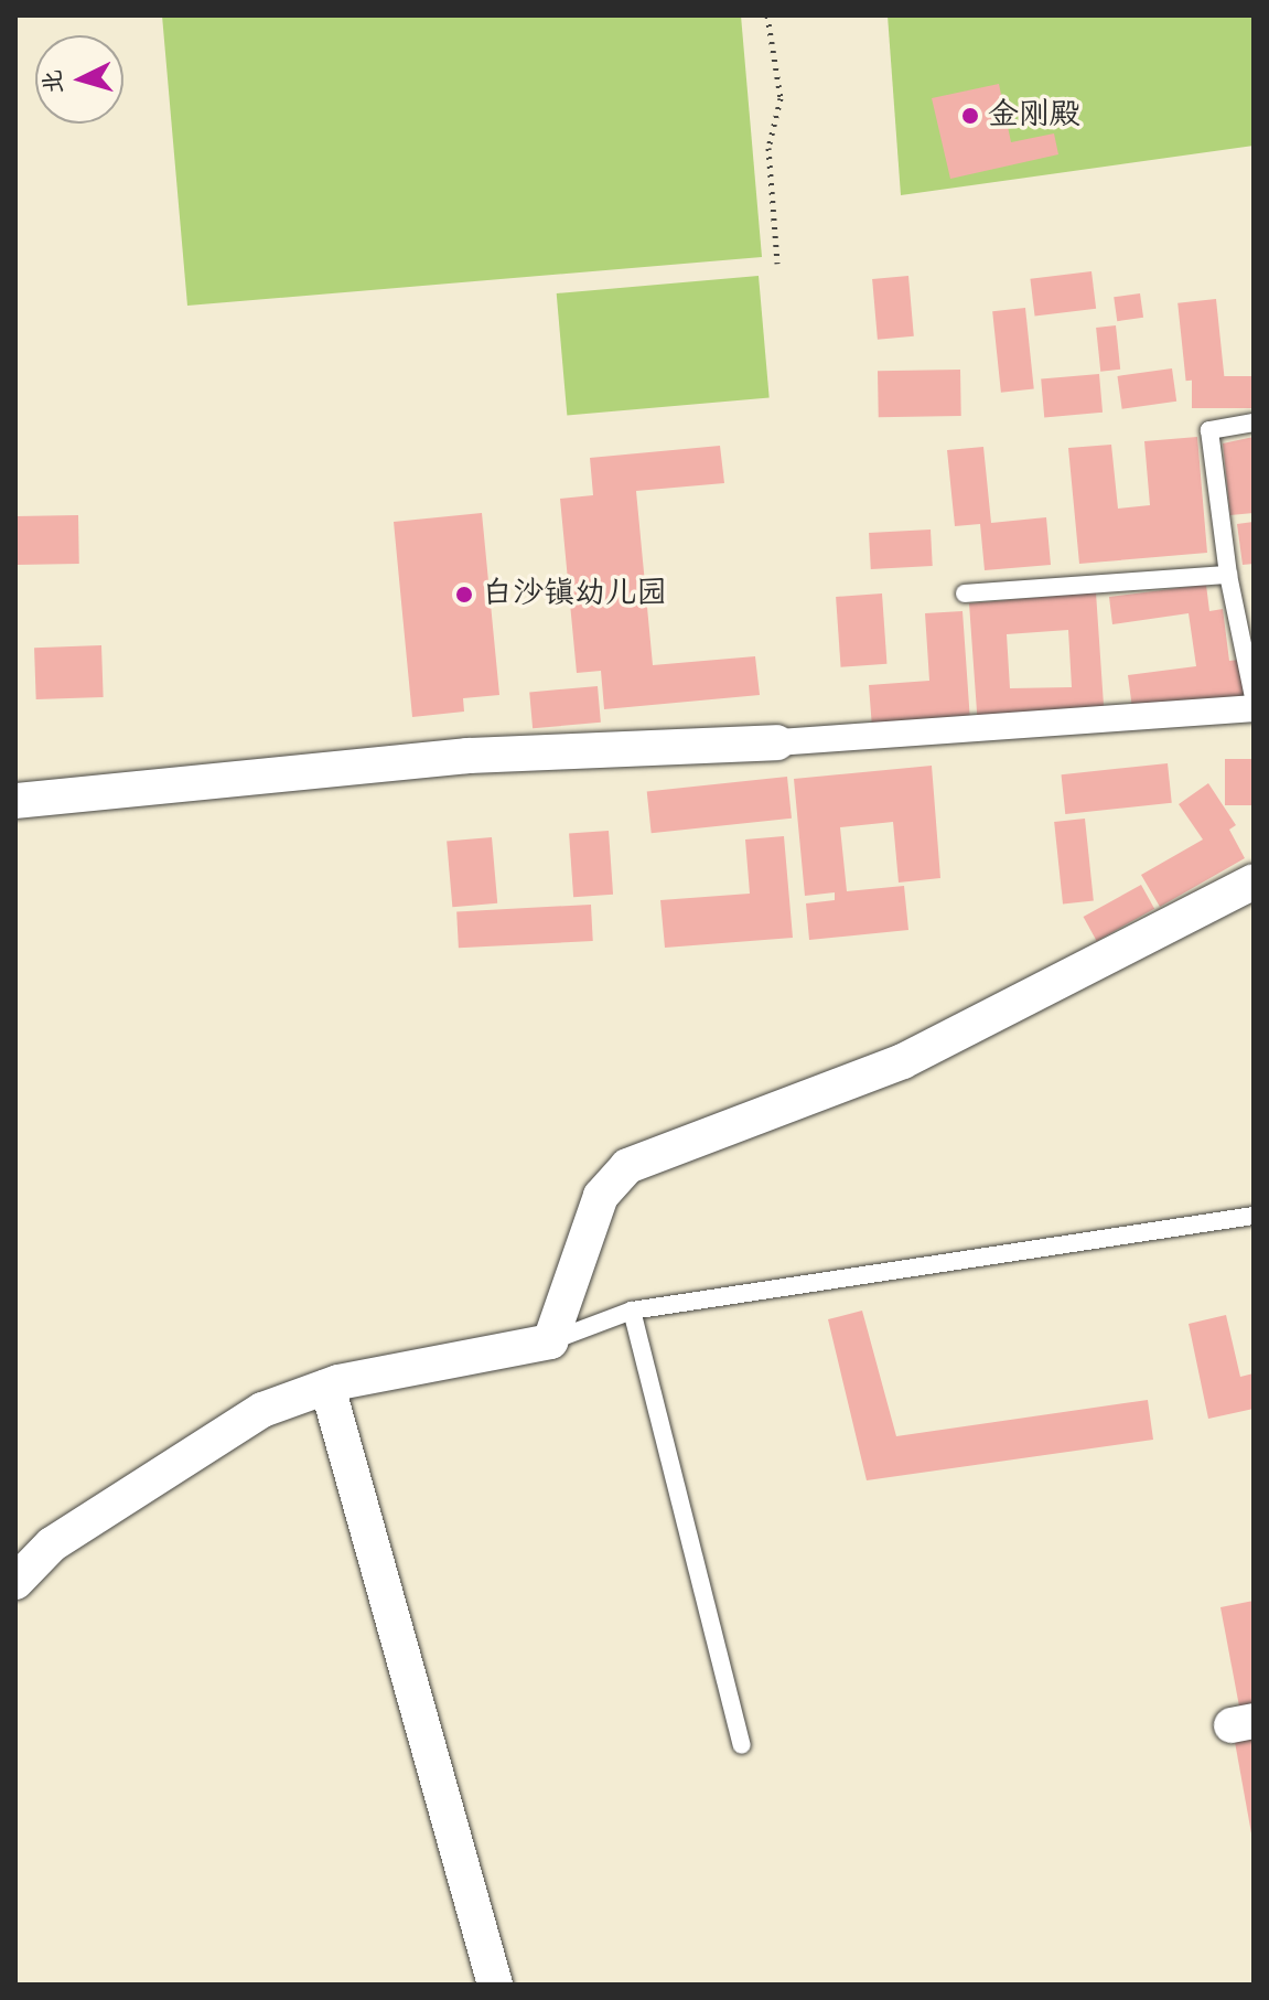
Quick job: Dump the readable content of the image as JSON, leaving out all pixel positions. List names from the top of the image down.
{
  "places": ["金刚殿", "白沙镇幼儿园"],
  "north": "left"
}
